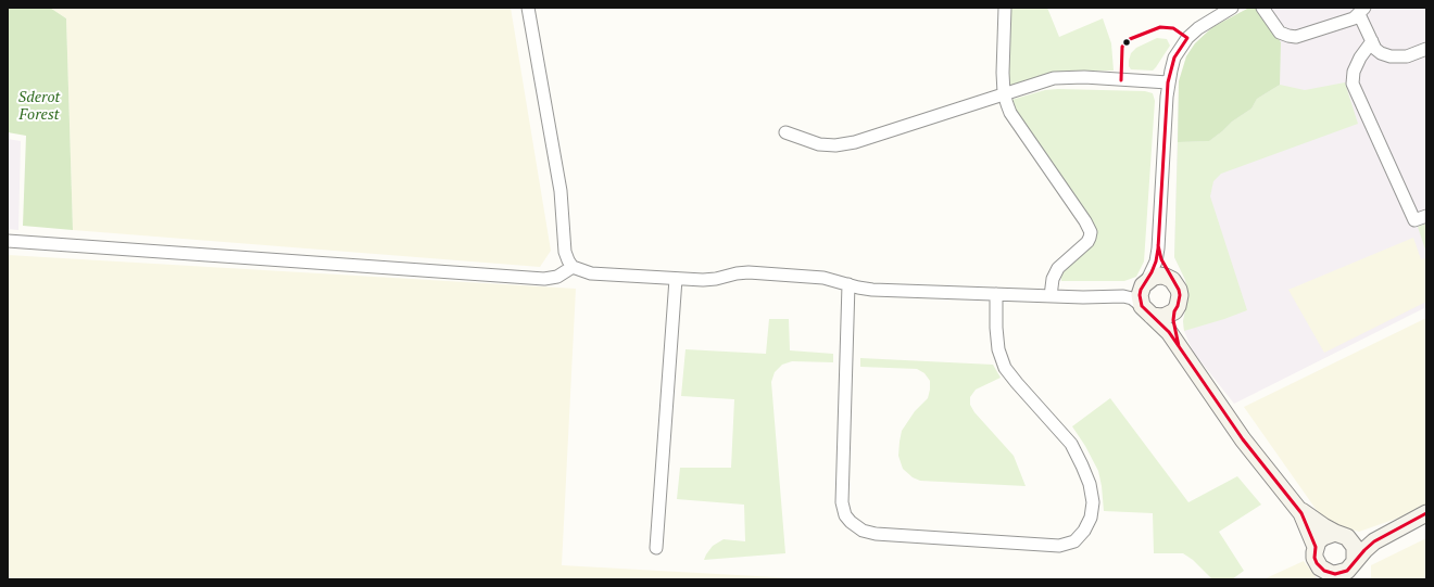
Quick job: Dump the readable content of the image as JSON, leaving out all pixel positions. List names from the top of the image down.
{
  "parks": ["Sderot Forest"]
}
